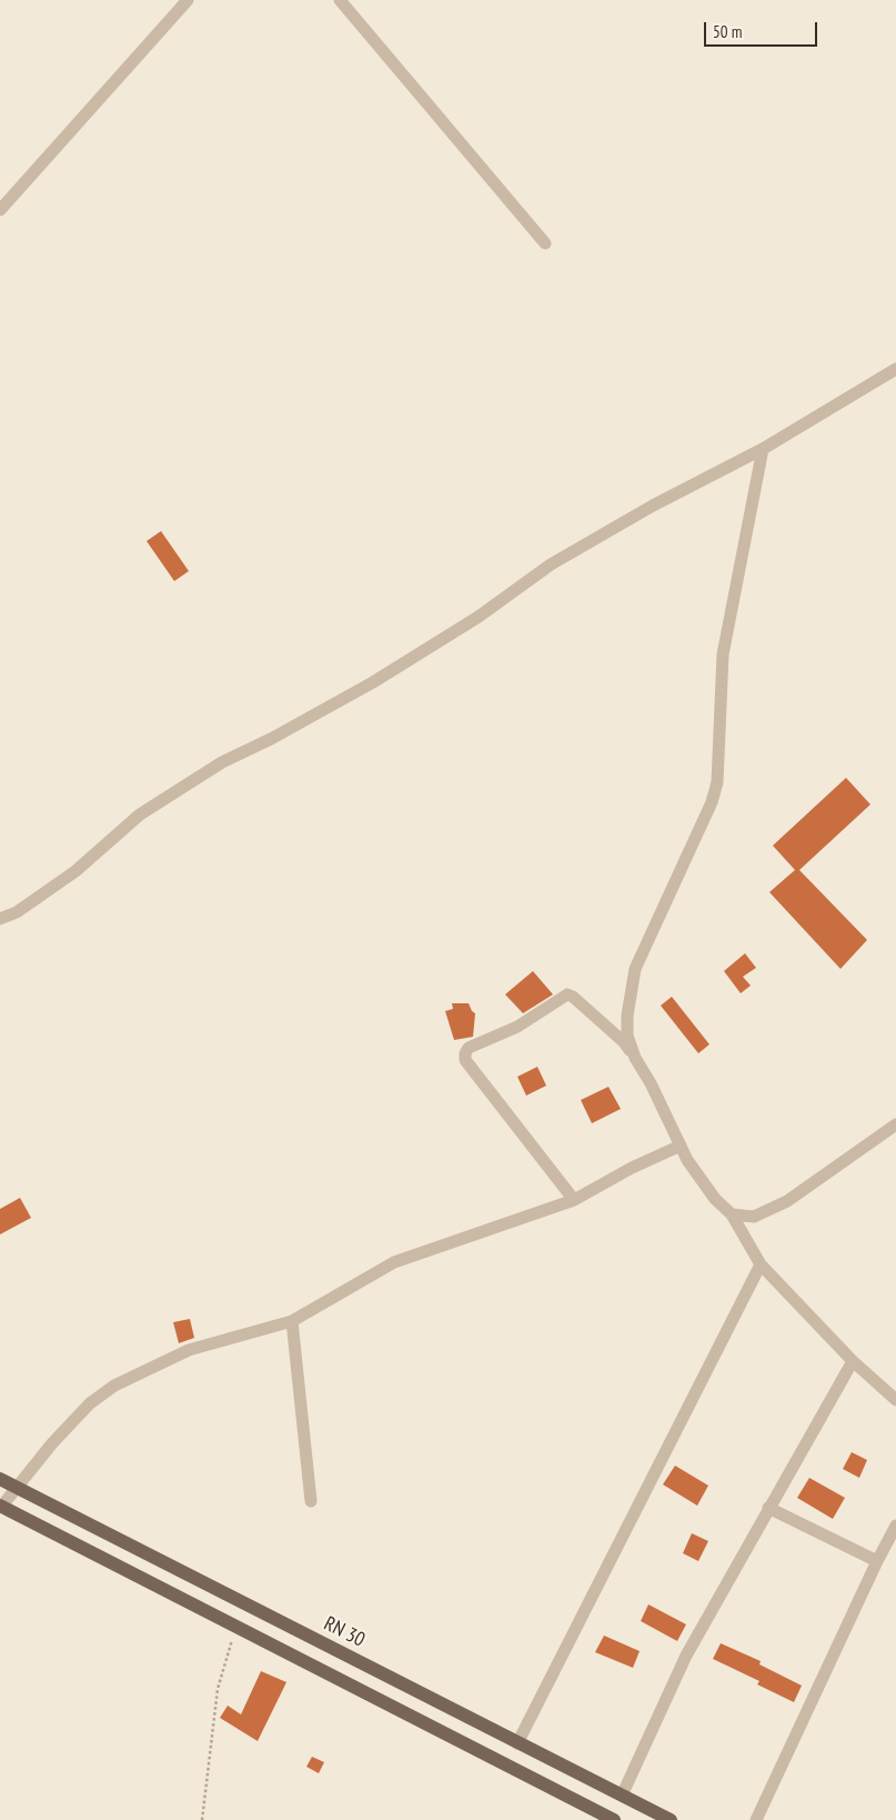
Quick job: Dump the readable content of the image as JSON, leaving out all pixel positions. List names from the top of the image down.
{
  "streets": {
    "main road": ["RN 30"]
  },
  "scale_bar": "50 m"
}
